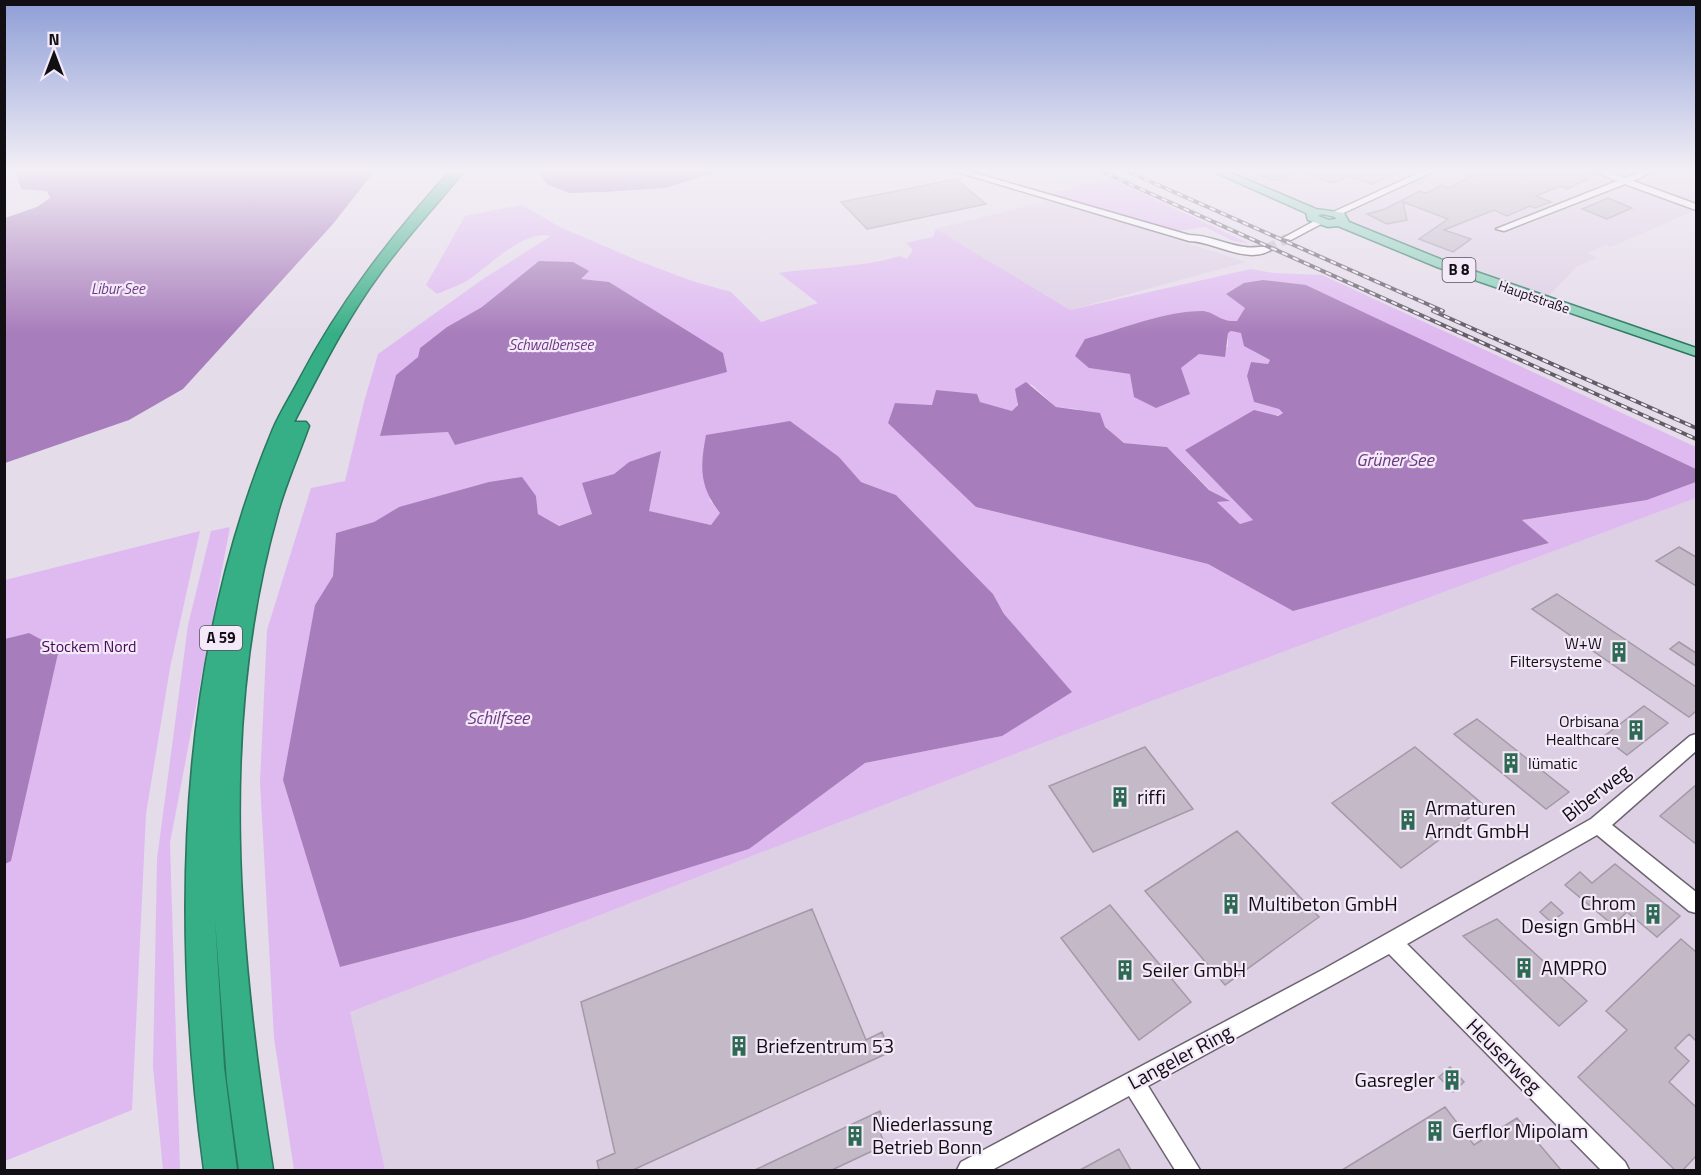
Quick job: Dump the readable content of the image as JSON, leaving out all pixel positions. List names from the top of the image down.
{
  "streets": {
    "highway": ["A 59"],
    "main road": ["B 8", "Hauptstraße"],
    "street": ["Biberweg", "Heuserweg", "Langeler Ring"]
  },
  "crossings": [
    ["Biberweg", "Heuserweg"],
    ["Biberweg", "Langeler Ring"],
    ["Heuserweg", "Langeler Ring"]
  ],
  "water": [
    "Libur See",
    "Schwalbensee",
    "Grüner See",
    "Schilfsee"
  ],
  "parks": ["Stockem Nord"],
  "places": {
    "building": [
      "W+W Filtersysteme",
      "Orbisana Healthcare",
      "lümatic",
      "riffi",
      "Armaturen Arndt GmbH",
      "Multibeton GmbH",
      "Chrom Design GmbH",
      "AMPRO",
      "Seiler GmbH",
      "Briefzentrum 53",
      "Gasregler",
      "Gerflor Mipolam",
      "Niederlassung Betrieb Bonn"
    ]
  },
  "north": "top"
}
